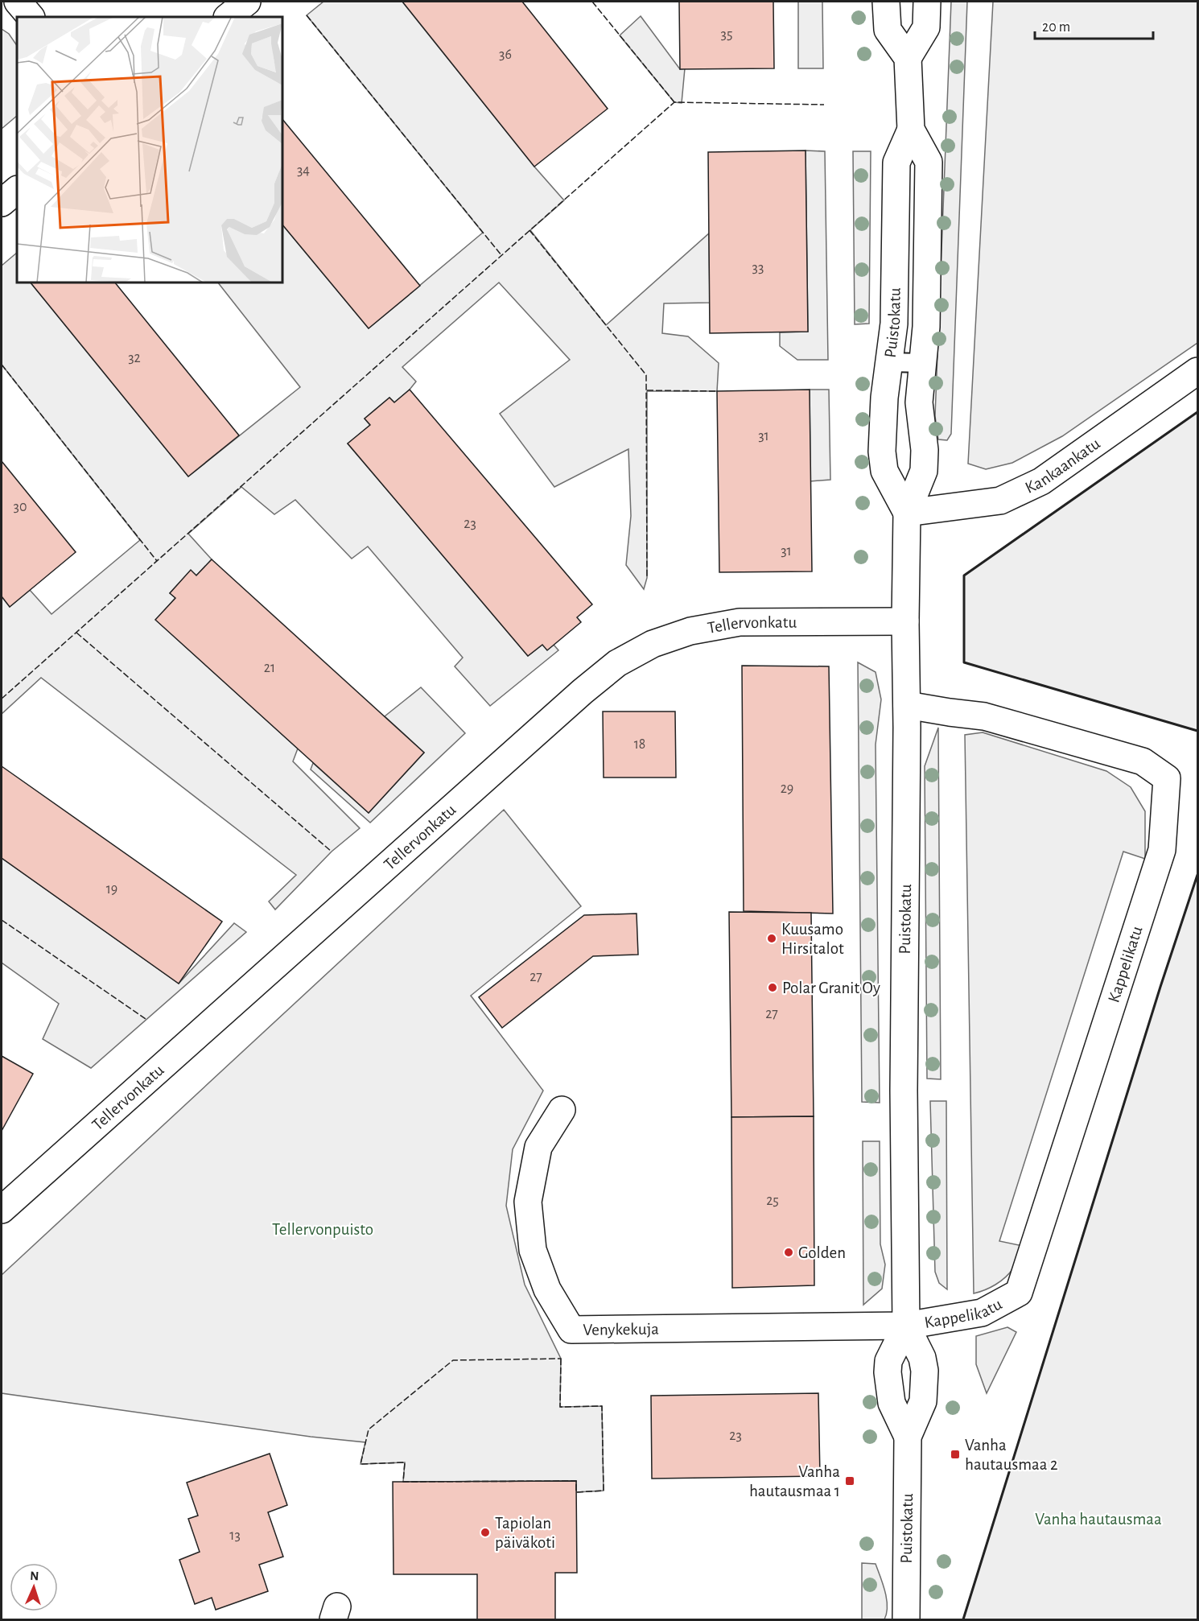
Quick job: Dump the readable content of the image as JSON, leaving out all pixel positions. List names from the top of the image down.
{
  "streets": {
    "street": [
      "Puistokatu",
      "Kankaankatu",
      "Tellervonkatu",
      "Kappelikatu",
      "Venykekuja"
    ]
  },
  "crossings": [
    ["Puistokatu", "Kankaankatu"],
    ["Puistokatu", "Tellervonkatu"],
    ["Puistokatu", "Kappelikatu"],
    ["Puistokatu", "Venykekuja"],
    ["Kappelikatu", "Venykekuja"]
  ],
  "parks": ["Tellervonpuisto", "Vanha hautausmaa"],
  "places": {
    "other": [
      "Kuusamo Hirsitalot",
      "Polar Granit Oy",
      "Golden",
      "Tapiolan päiväkoti"
    ],
    "transit": ["Vanha hautausmaa 2", "Vanha hautausmaa 1"]
  },
  "house_numbers": [
    "35",
    "36",
    "34",
    "33",
    "32",
    "31",
    "30",
    "23",
    "31",
    "21",
    "18",
    "29",
    "19",
    "27",
    "27",
    "25",
    "23",
    "13"
  ],
  "scale_bar": "20 m",
  "north": "top"
}
